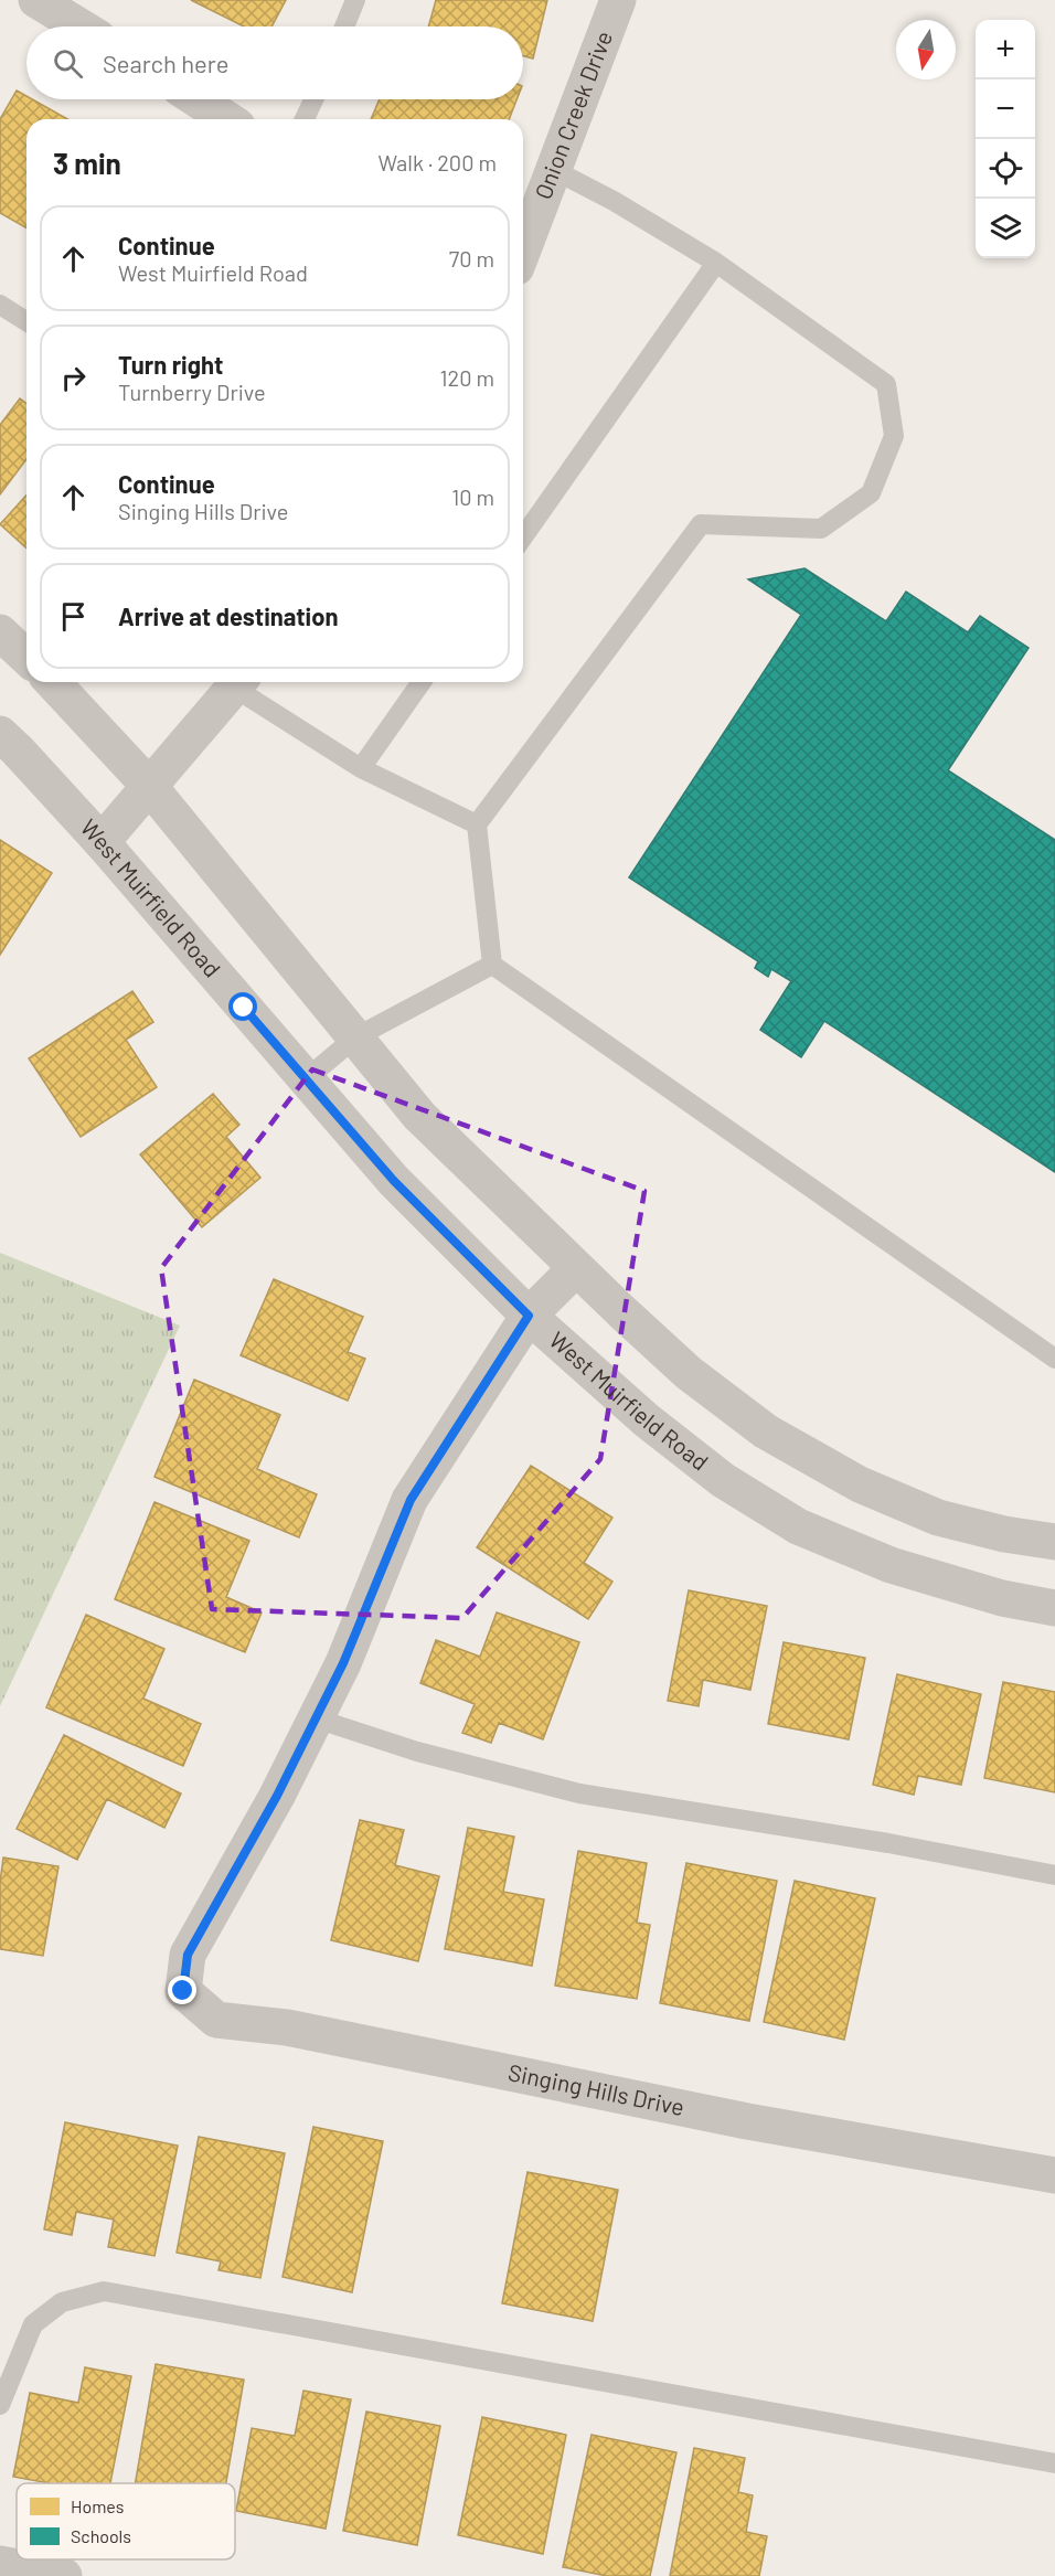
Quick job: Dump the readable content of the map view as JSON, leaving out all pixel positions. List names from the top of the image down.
{
  "streets": {
    "street": ["Onion Creek Drive", "West Muirfield Road", "Singing Hills Drive"]
  },
  "legend": ["Homes", "Schools"],
  "north": "bottom",
  "page": {
    "map_buttons": ["+", "−"],
    "search": "Search here",
    "heading": ["3 min", "Walk · 200 m"],
    "list": [
      ["Continue", "West Muirfield Road", "70 m"],
      ["Turn right", "Turnberry Drive", "120 m"],
      ["Continue", "Singing Hills Drive", "10 m"],
      "Arrive at destination"
    ]
  }
}
